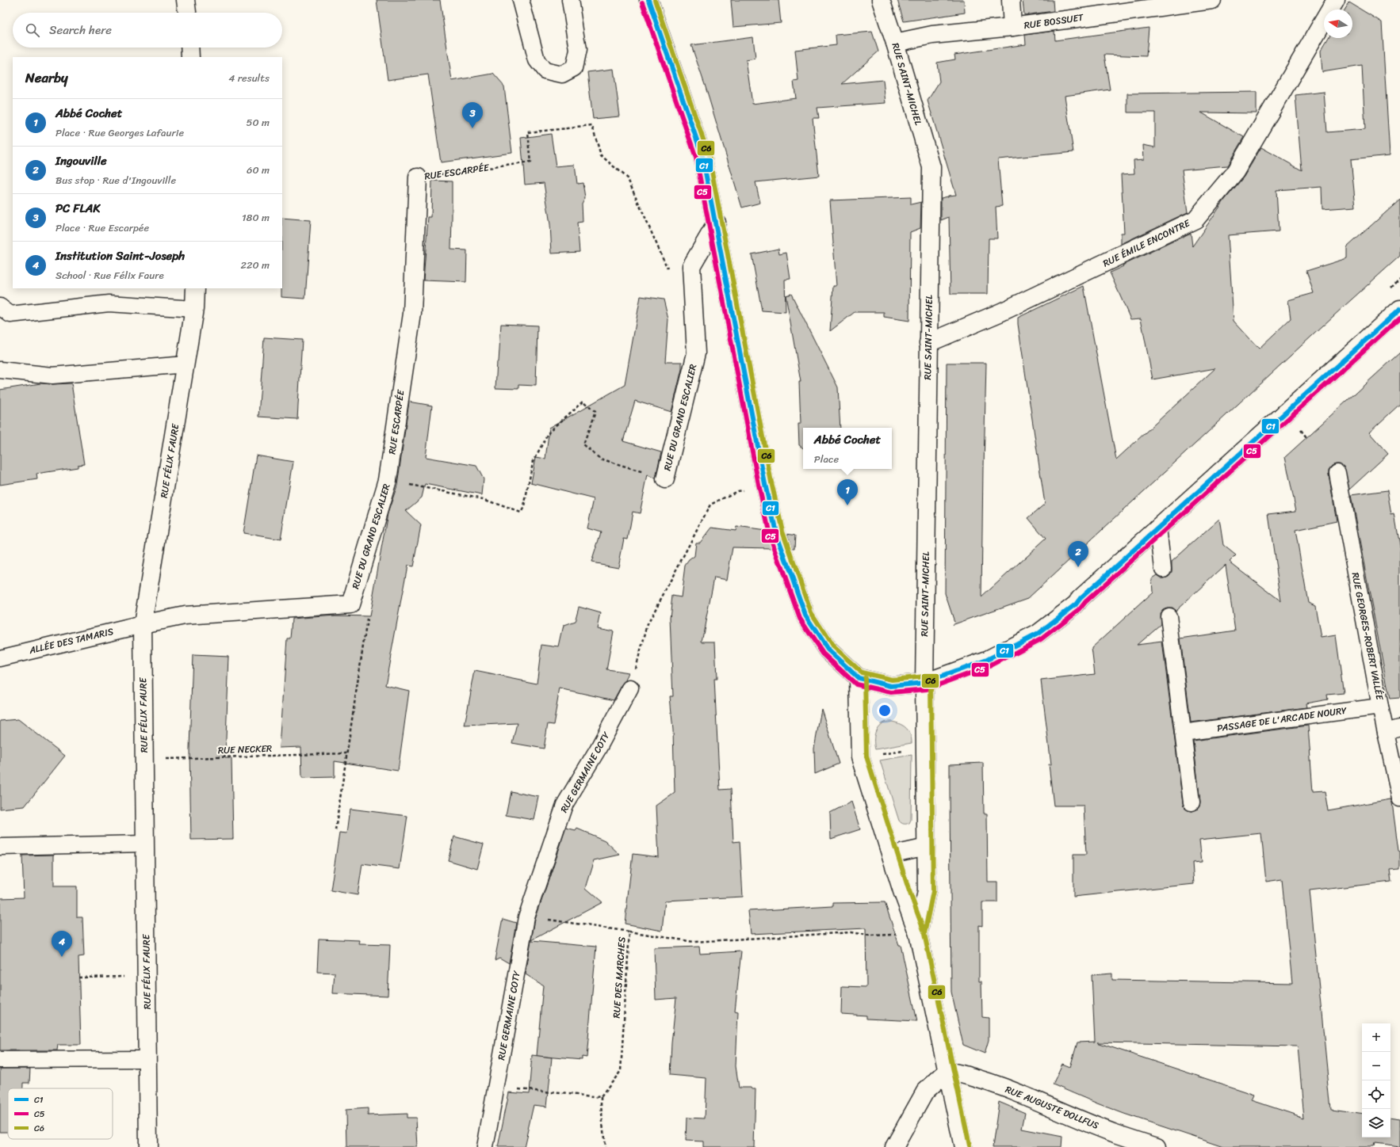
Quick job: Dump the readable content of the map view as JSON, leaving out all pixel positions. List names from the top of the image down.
{
  "streets": {
    "street": [
      "RUE BOSSUET",
      "RUE SAINT-MICHEL",
      "RUE ESCARPÉE",
      "RUE ÉMILE ENCONTRE",
      "RUE DU GRAND ESCALIER",
      "RUE FÉLIX FAURE",
      "RUE AUGUSTE DOLLFUS"
    ],
    "lane": [
      "RUE GEORGES-ROBERT VALLÉE",
      "ALLÉE DES TAMARIS",
      "PASSAGE DE L'ARCADE NOURY",
      "RUE GERMAINE COTY"
    ],
    "path": ["RUE NECKER", "RUE DES MARCHES"]
  },
  "crossings": [
    ["RUE BOSSUET", "RUE SAINT-MICHEL"],
    ["RUE SAINT-MICHEL", "RUE ÉMILE ENCONTRE"],
    ["RUE SAINT-MICHEL", "RUE DES MARCHES"],
    ["RUE ESCARPÉE", "RUE DU GRAND ESCALIER"],
    ["RUE DU GRAND ESCALIER", "RUE FÉLIX FAURE"],
    ["RUE DU GRAND ESCALIER", "ALLÉE DES TAMARIS"],
    ["RUE FÉLIX FAURE", "ALLÉE DES TAMARIS"],
    ["RUE FÉLIX FAURE", "RUE NECKER"],
    ["RUE GEORGES-ROBERT VALLÉE", "PASSAGE DE L'ARCADE NOURY"]
  ],
  "lines": ["transit line C1", "transit line C6", "transit line C5"],
  "legend": ["C1", "C5", "C6"],
  "north": "left",
  "page": {
    "search": "Search here",
    "heading": ["Nearby", "4 results"],
    "list": [
      {
        "mark": "1",
        "name": "Abbé Cochet",
        "note": "Place · Rue Georges Lafaurie",
        "value": "50 m"
      },
      {
        "mark": "2",
        "name": "Ingouville",
        "note": "Bus stop · Rue d'Ingouville",
        "value": "60 m"
      },
      {
        "mark": "3",
        "name": "PC FLAK",
        "note": "Place · Rue Escarpée",
        "value": "180 m"
      },
      {
        "mark": "4",
        "name": "Institution Saint-Joseph",
        "note": "School · Rue Félix Faure",
        "value": "220 m"
      }
    ],
    "pins": [
      "3",
      "1",
      "2",
      "4"
    ],
    "popup": ["Abbé Cochet", "Place"],
    "map_buttons": ["+", "−"]
  }
}
